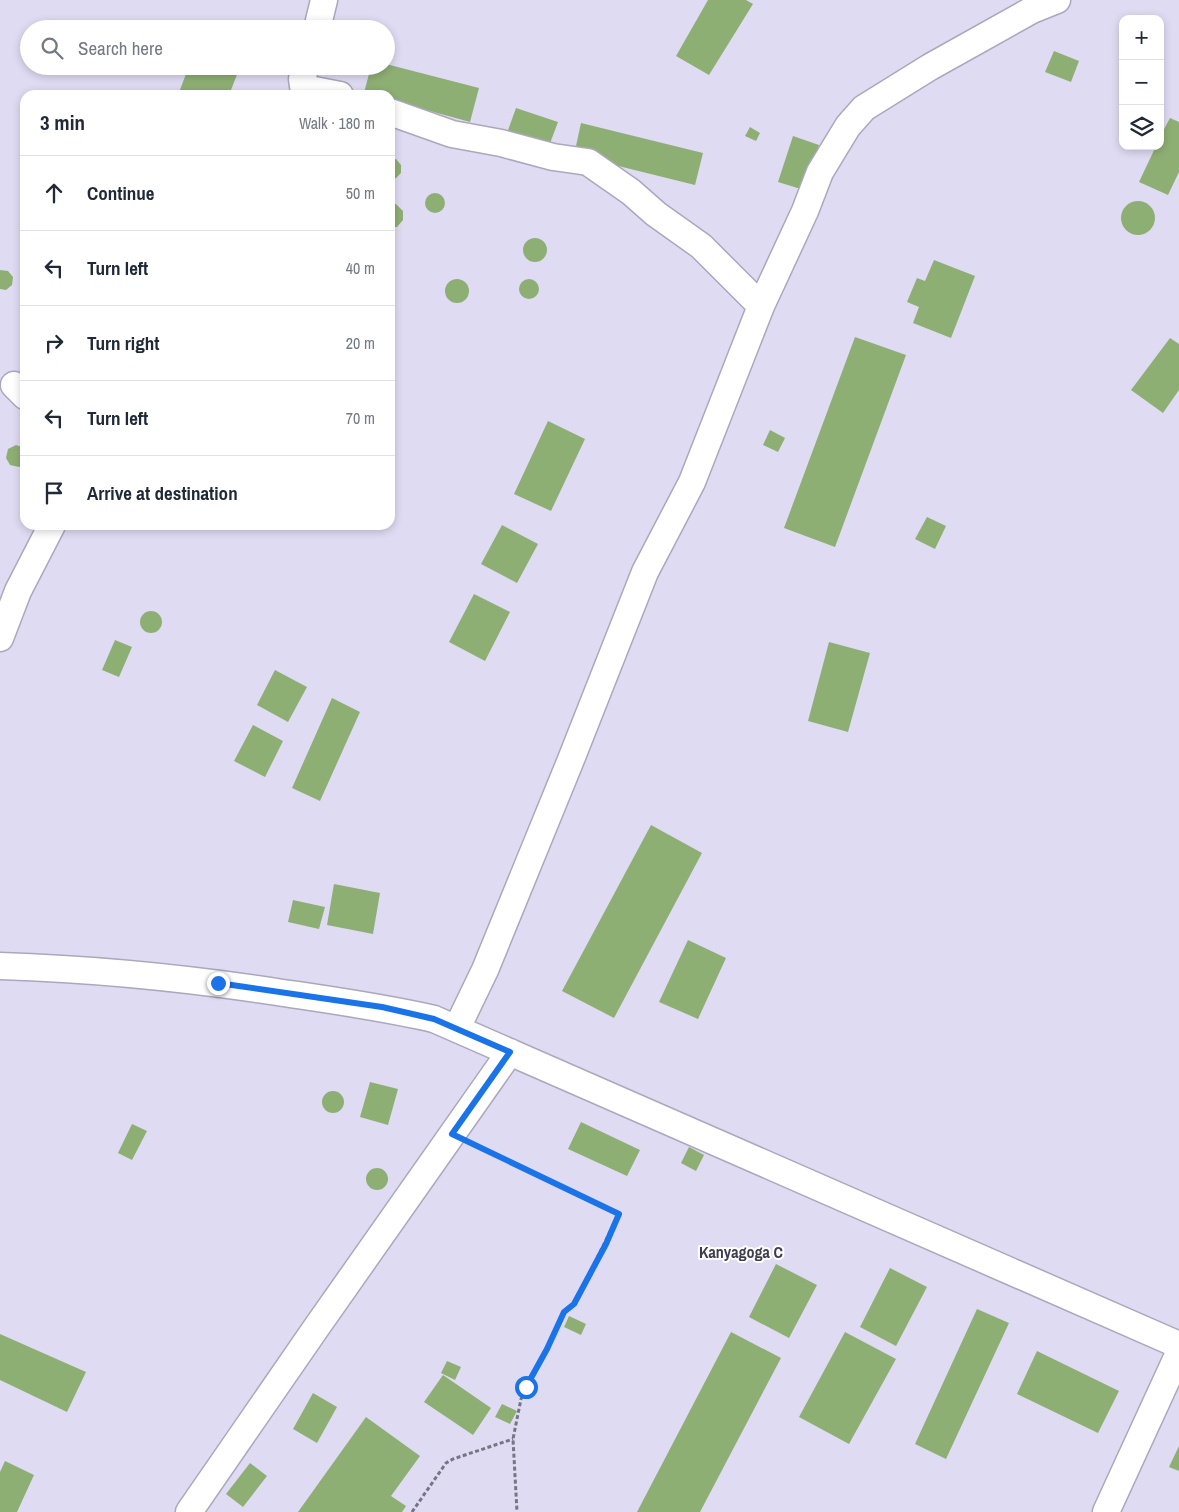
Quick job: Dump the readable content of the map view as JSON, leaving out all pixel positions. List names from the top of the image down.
{
  "districts": ["Kanyagoga C"],
  "page": {
    "map_buttons": ["+", "−"],
    "search": "Search here",
    "heading": ["3 min", "Walk · 180 m"],
    "list": [
      ["Continue", "50 m"],
      ["Turn left", "40 m"],
      ["Turn right", "20 m"],
      ["Turn left", "70 m"],
      "Arrive at destination"
    ]
  }
}
